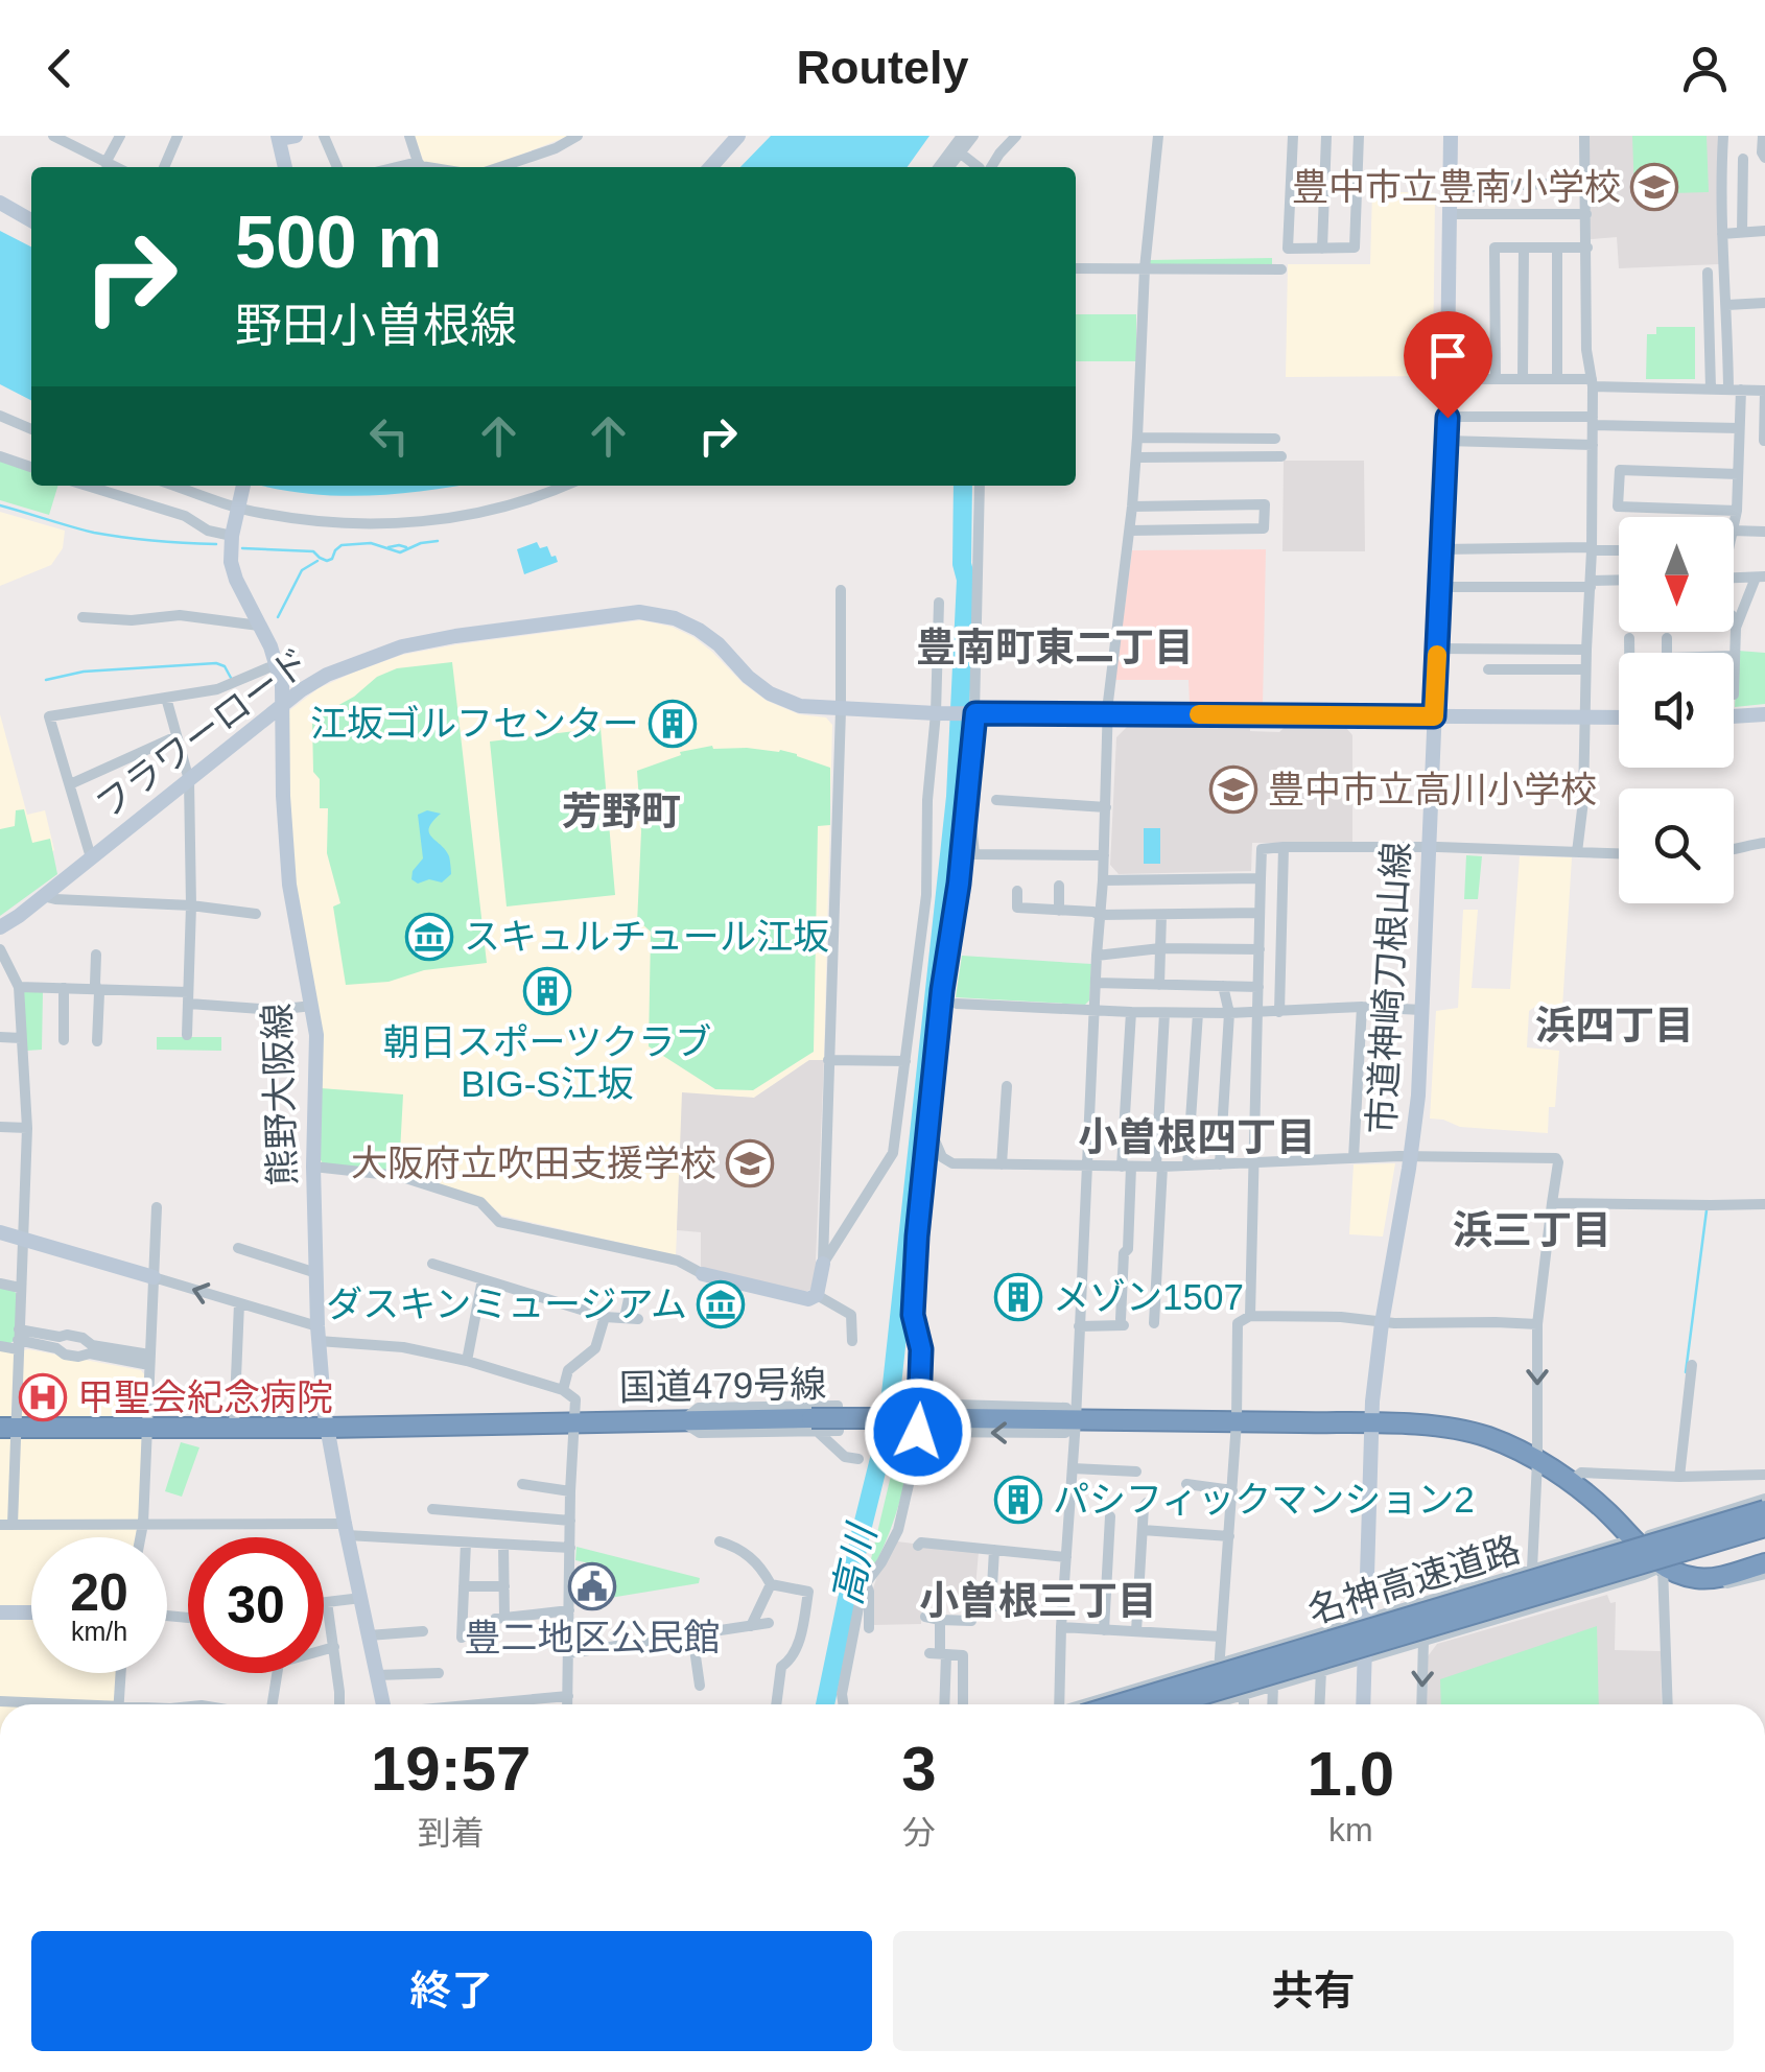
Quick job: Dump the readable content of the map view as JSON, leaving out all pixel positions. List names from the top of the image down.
{
  "streets": {
    "highway": ["国道479号線", "名神高速道路"],
    "street": ["フラワーロード", "市道神崎刀根山線", "熊野大阪線"]
  },
  "crossings": [
    ["フラワーロード", "市道神崎刀根山線"],
    ["フラワーロード", "熊野大阪線"],
    ["市道神崎刀根山線", "国道479号線"],
    ["熊野大阪線", "国道479号線"]
  ],
  "districts": [
    "豊南町東二丁目",
    "芳野町",
    "浜四丁目",
    "小曽根四丁目",
    "浜三丁目",
    "小曽根三丁目"
  ],
  "water": ["高川"],
  "places": {
    "school or university": ["豊中市立豊南小学校", "豊中市立高川小学校", "大阪府立吹田支援学校"],
    "building": [
      "江坂ゴルフセンター",
      "朝日スポーツクラブ BIG-S江坂",
      "メゾン1507",
      "パシフィックマンション2"
    ],
    "museum": ["スキュルチュール江坂", "ダスキンミュージアム"],
    "hospital": ["甲聖会紀念病院"],
    "public building": ["豊二地区公民館"]
  },
  "north": "bottom",
  "page": {
    "header": "Routely",
    "turn": ["500 m", "野田小曽根線"],
    "speed": "20 km/h",
    "limit": "30",
    "eta": [
      "19:57",
      "到着",
      "3",
      "分",
      "1.0",
      "km"
    ],
    "buttons": ["終了", "共有"]
  }
}
